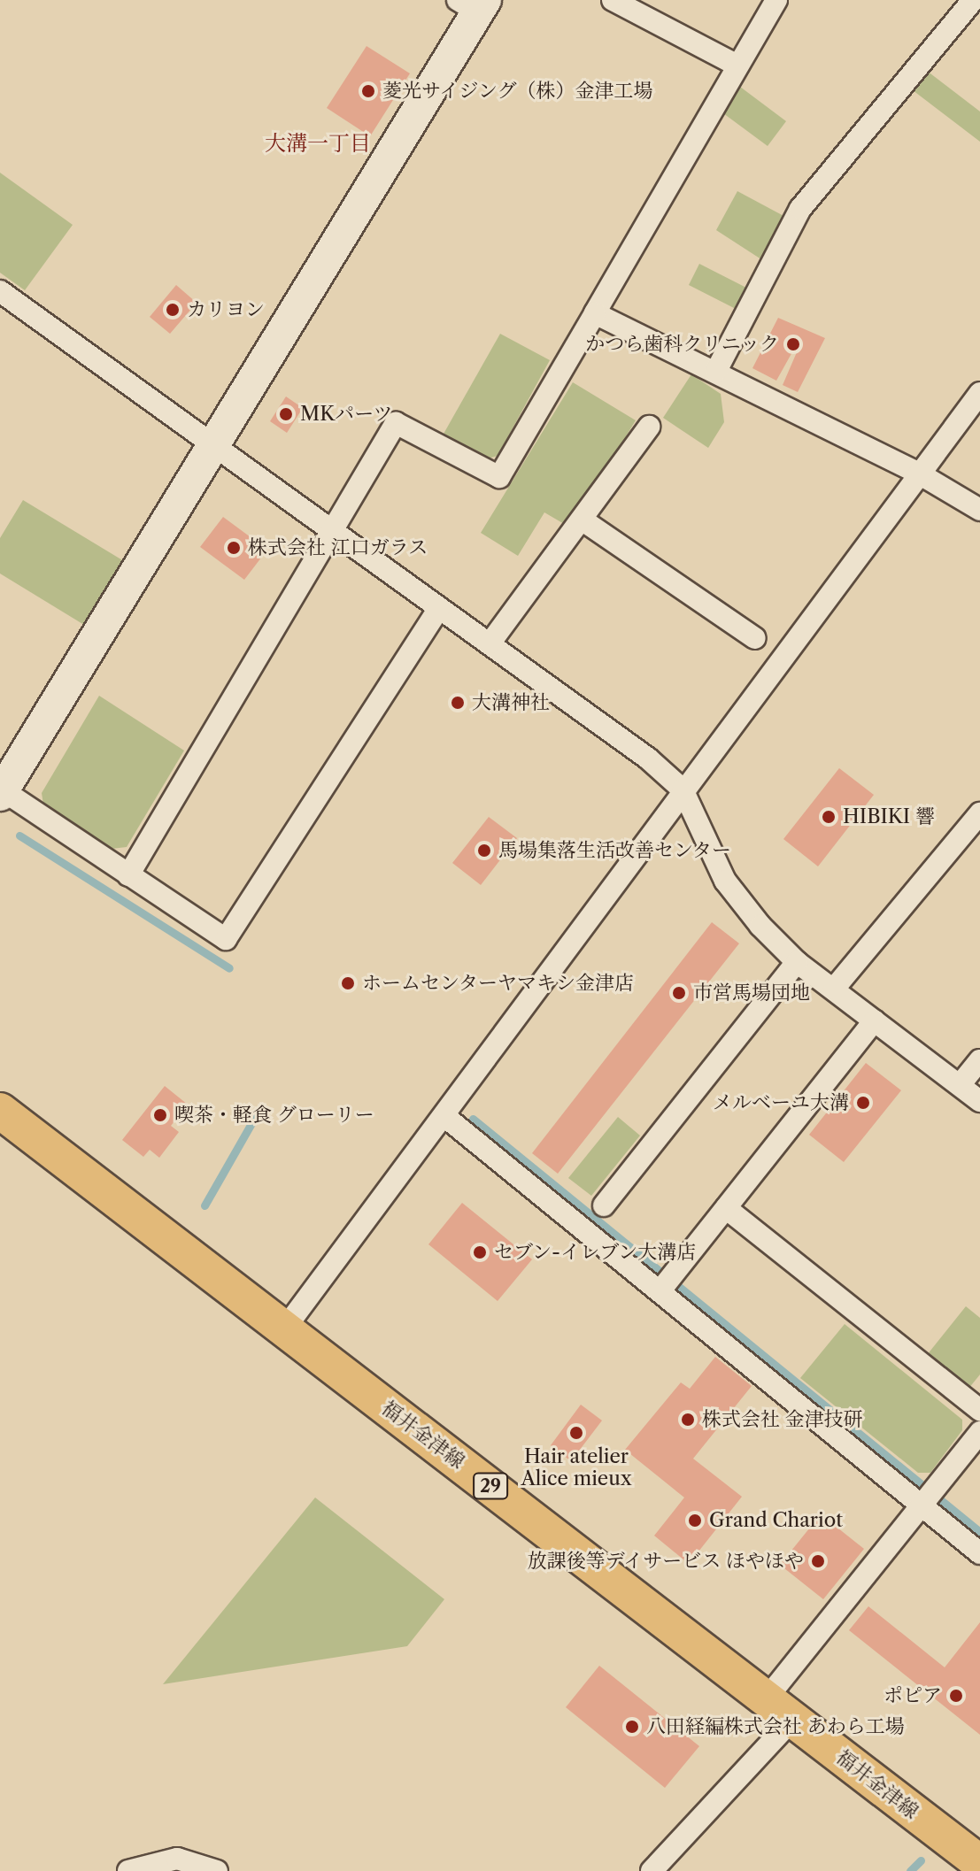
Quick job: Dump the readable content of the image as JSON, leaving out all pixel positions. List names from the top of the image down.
{
  "streets": {
    "main road": ["福井金津線", "29"]
  },
  "districts": ["大溝一丁目"],
  "places": [
    "菱光サイジング（株）金津工場",
    "カリヨン",
    "かつら歯科クリニック",
    "MKパーツ",
    "株式会社 江口ガラス",
    "大溝神社",
    "HIBIKI 響",
    "馬場集落生活改善センター",
    "ホームセンターヤマキシ金津店",
    "市営馬場団地",
    "メルベーユ大溝",
    "喫茶・軽食 グローリー",
    "セブン-イレブン大溝店",
    "株式会社 金津技研",
    "Hair atelier Alice mieux",
    "Grand Chariot",
    "放課後等デイサービス ほやほや",
    "ポピア",
    "八田経編株式会社 あわら工場"
  ]
}
